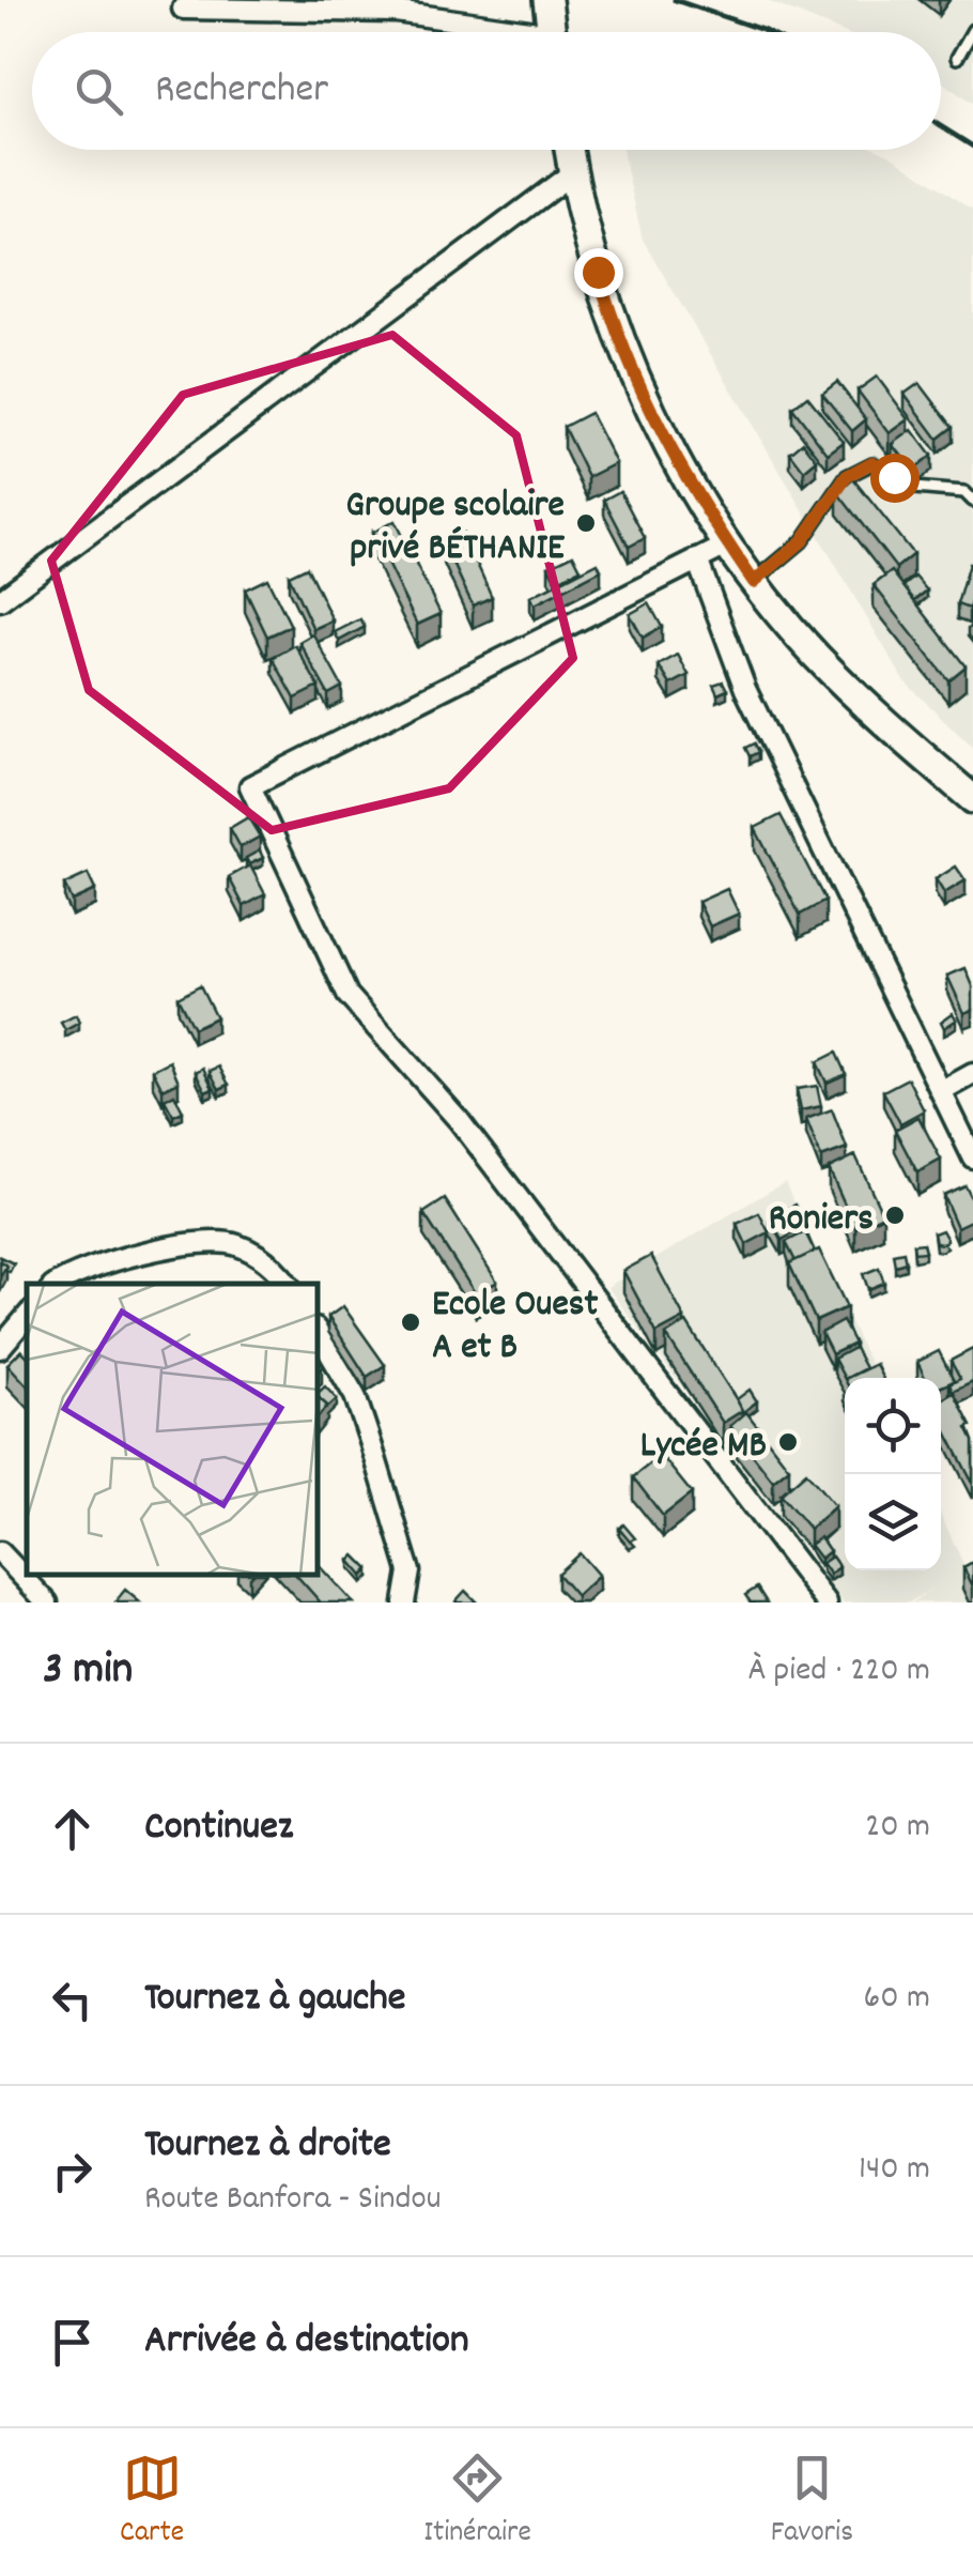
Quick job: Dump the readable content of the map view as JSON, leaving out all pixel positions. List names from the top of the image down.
{
  "places": [
    "Groupe scolaire privé BÉTHANIE",
    "Roniers",
    "Ecole Ouest A et B",
    "Lycée MB"
  ],
  "page": {
    "search": "Rechercher",
    "heading": ["3 min", "À pied · 220 m"],
    "list": [
      ["Continuez", "20 m"],
      ["Tournez à gauche", "60 m"],
      ["Tournez à droite", "Route Banfora - Sindou", "140 m"],
      "Arrivée à destination"
    ],
    "nav": ["Carte", "Itinéraire", "Favoris"]
  }
}
